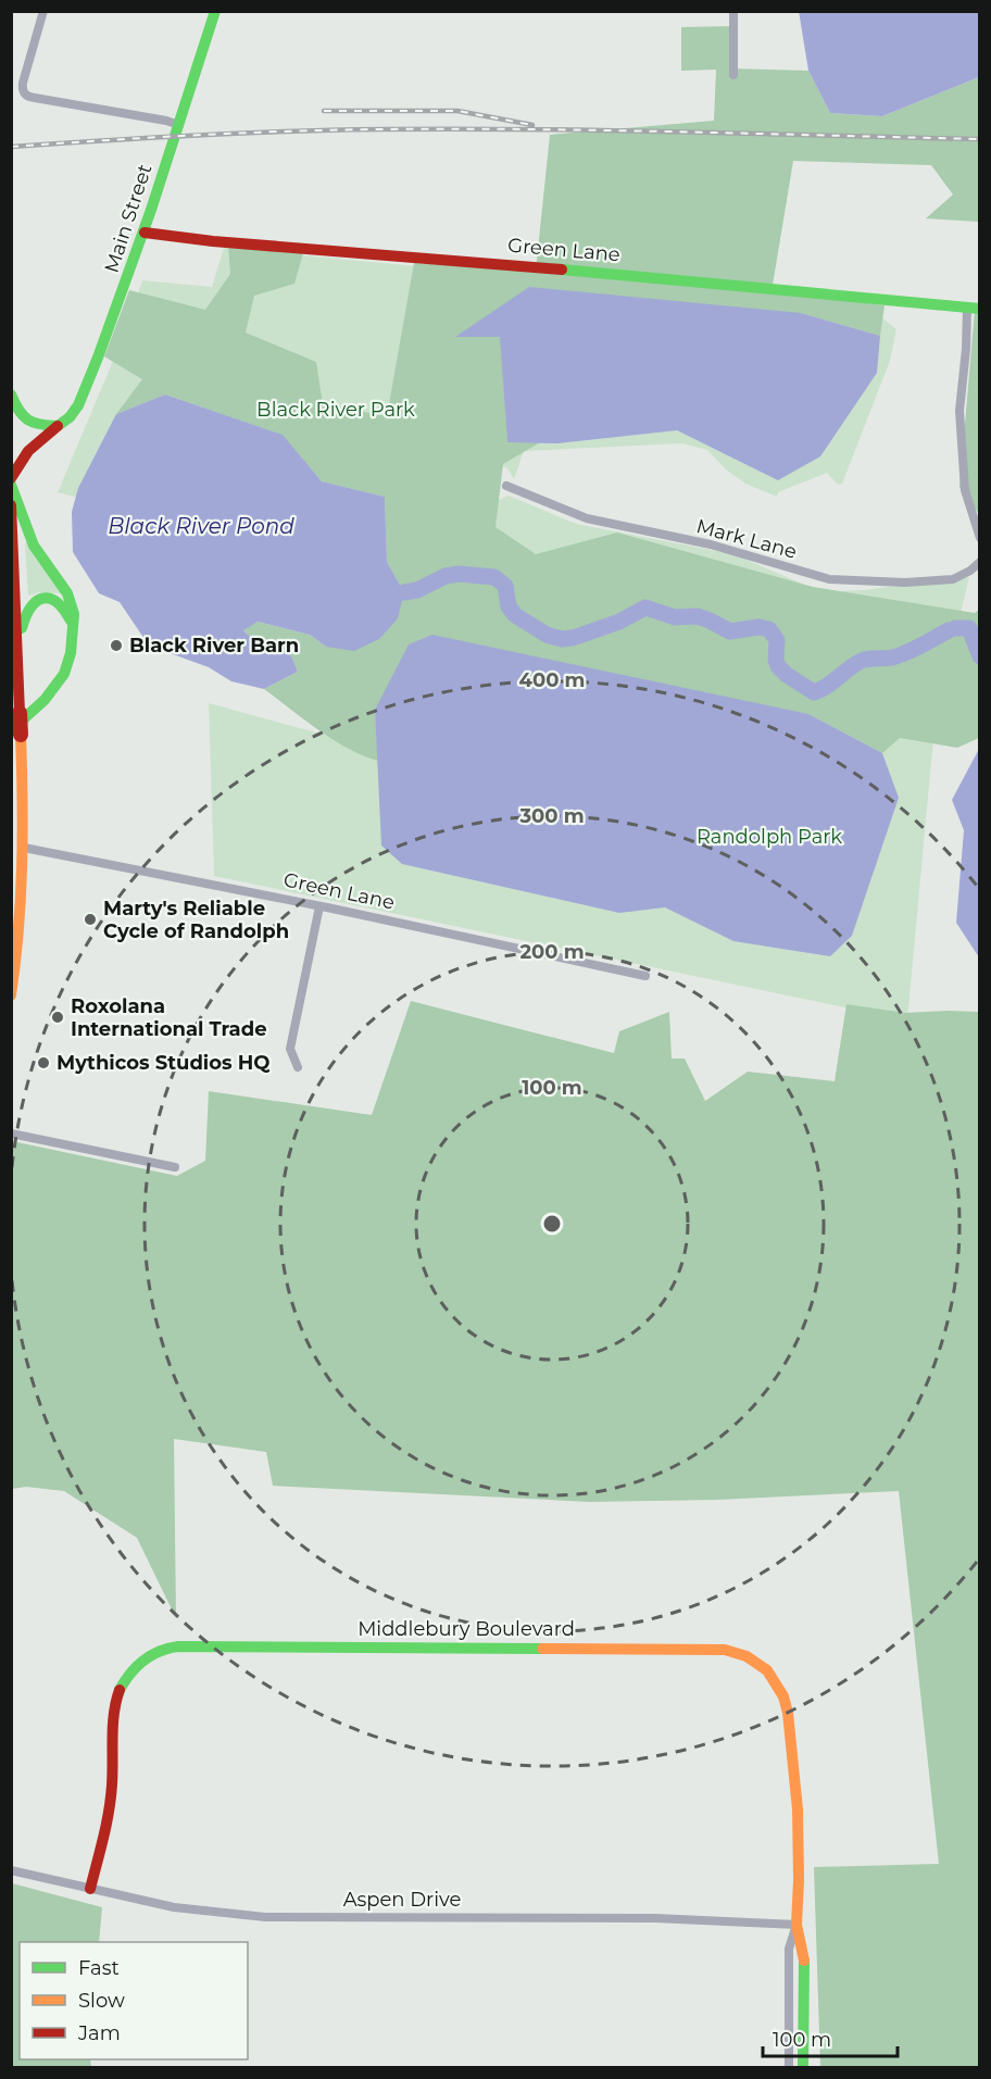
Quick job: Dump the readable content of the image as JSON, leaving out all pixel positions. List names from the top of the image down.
{
  "streets": {
    "main road": ["Main Street", "Green Lane", "Middlebury Boulevard"],
    "street": ["Mark Lane", "Aspen Drive"]
  },
  "crossings": [
    ["Main Street", "Green Lane"],
    ["Middlebury Boulevard", "Aspen Drive"]
  ],
  "water": ["Black River Pond"],
  "parks": ["Black River Park", "Randolph Park"],
  "places": [
    "Black River Barn",
    "Marty's Reliable Cycle of Randolph",
    "Roxolana International Trade",
    "Mythicos Studios HQ"
  ],
  "legend": ["Fast", "Slow", "Jam"],
  "scale_bar": "100 m",
  "rings": [
    "400 m",
    "300 m",
    "200 m",
    "100 m"
  ]
}
